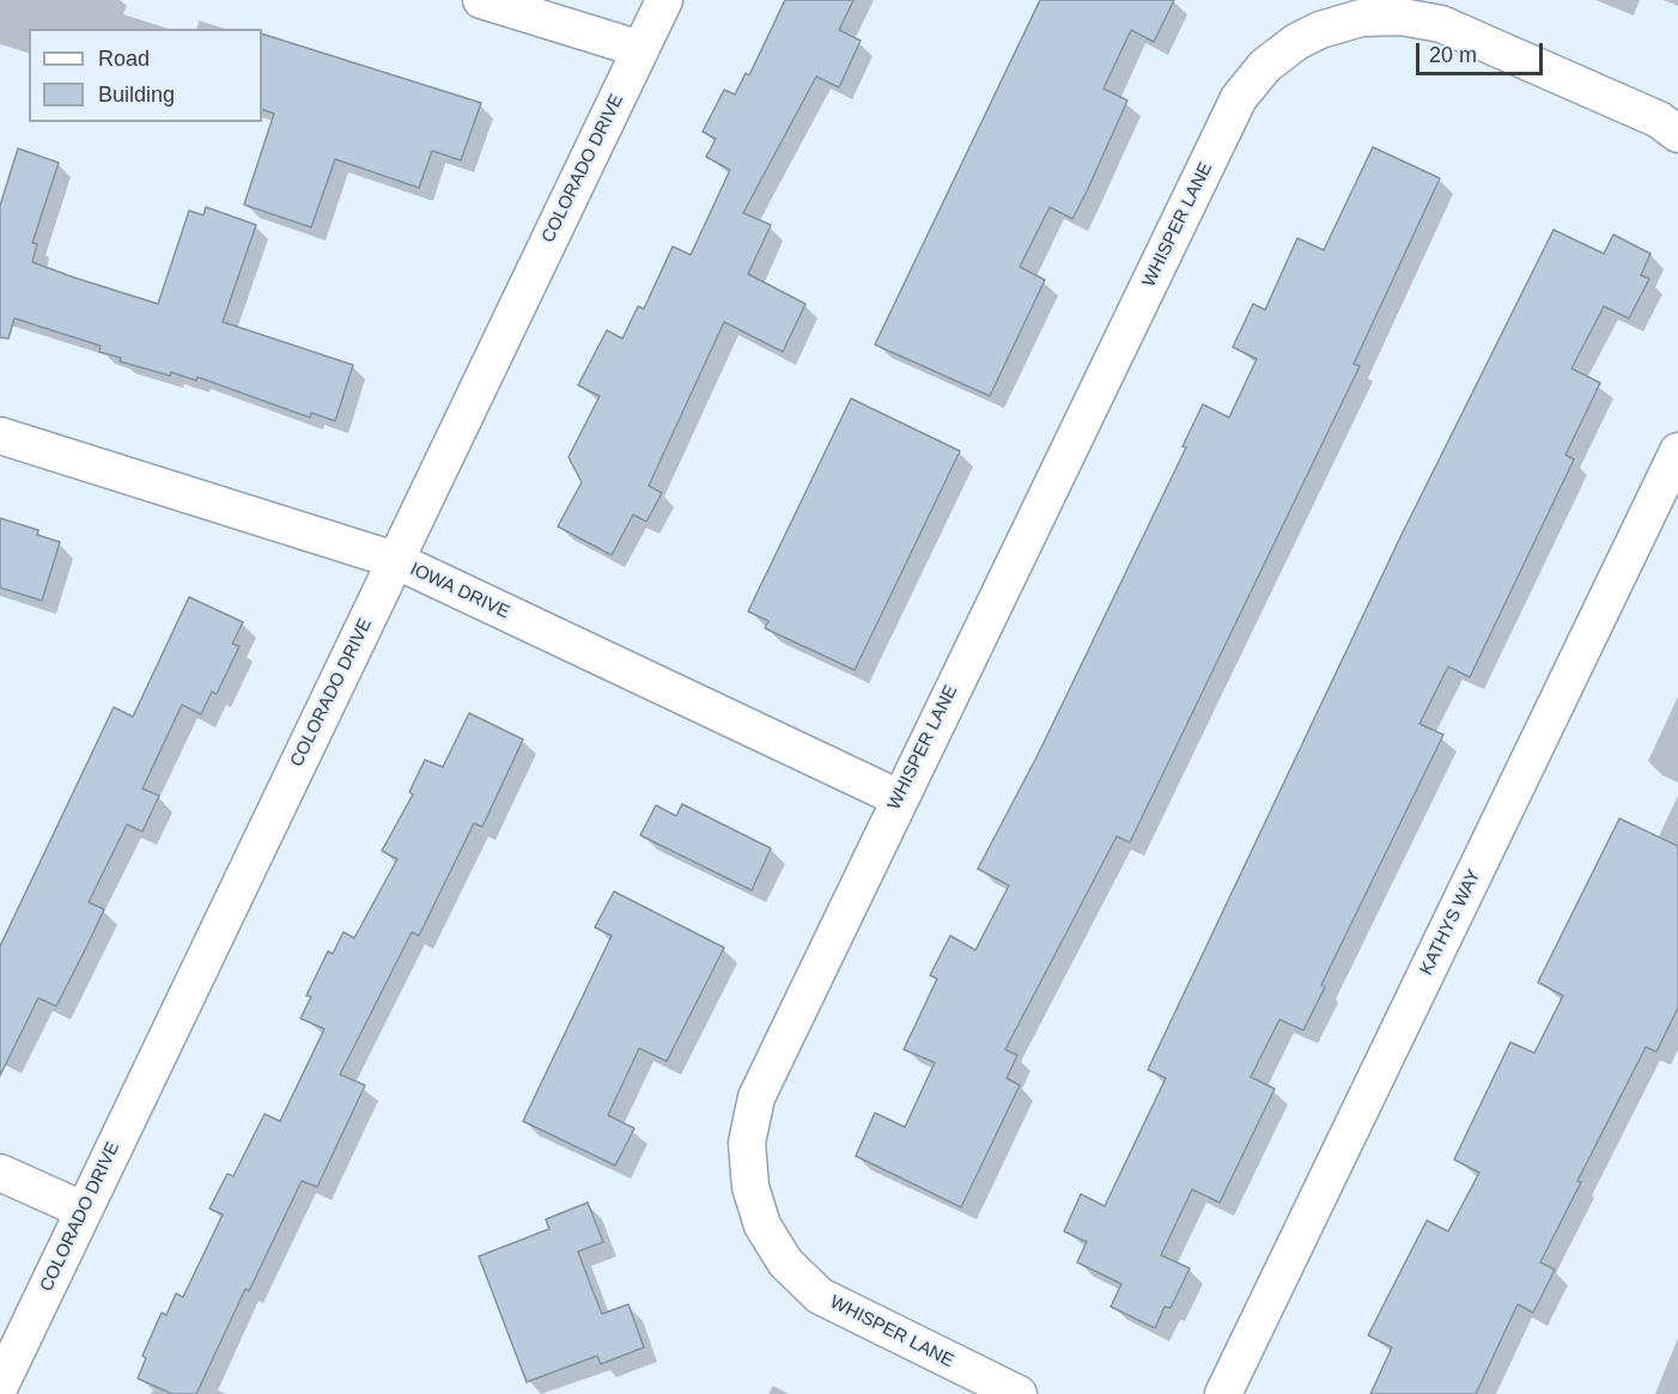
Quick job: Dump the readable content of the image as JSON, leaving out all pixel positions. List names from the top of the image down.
{
  "streets": {
    "street": [
      "COLORADO DRIVE",
      "WHISPER LANE",
      "IOWA DRIVE",
      "KATHYS WAY"
    ]
  },
  "crossings": [
    ["COLORADO DRIVE", "IOWA DRIVE"],
    ["WHISPER LANE", "IOWA DRIVE"]
  ],
  "legend": ["Road", "Building"],
  "scale_bar": "20 m"
}
